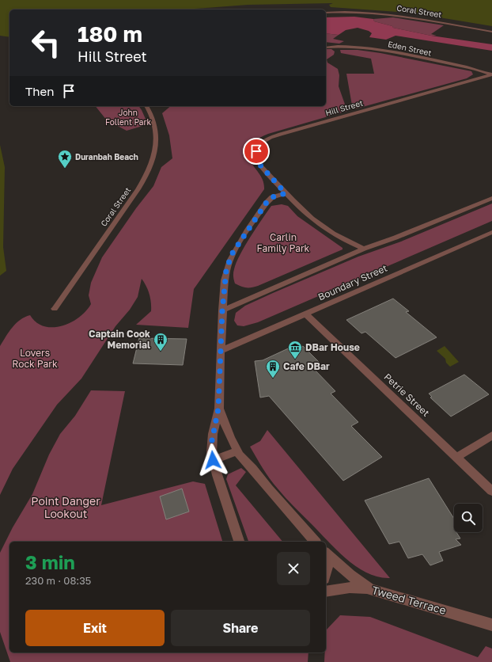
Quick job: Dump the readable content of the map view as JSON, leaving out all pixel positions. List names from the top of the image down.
{
  "streets": {
    "street": [
      "Coral Street",
      "Eden Street",
      "Hill Street",
      "Boundary Street",
      "Petrie Street",
      "Tweed Terrace"
    ]
  },
  "crossings": [
    ["Eden Street", "Hill Street"],
    ["Boundary Street", "Petrie Street"]
  ],
  "parks": [
    "John Follent Park",
    "Carlin Family Park",
    "Lovers Rock Park",
    "Point Danger Lookout"
  ],
  "places": {
    "place": ["Duranbah Beach"],
    "building": ["Captain Cook Memorial", "Cafe DBar"],
    "museum": ["DBar House"]
  },
  "page": {
    "turn": ["180 m", "Hill Street"],
    "then": "Then",
    "heading": ["3 min", "230 m · 08:35"],
    "buttons": ["Exit", "Share"]
  }
}
